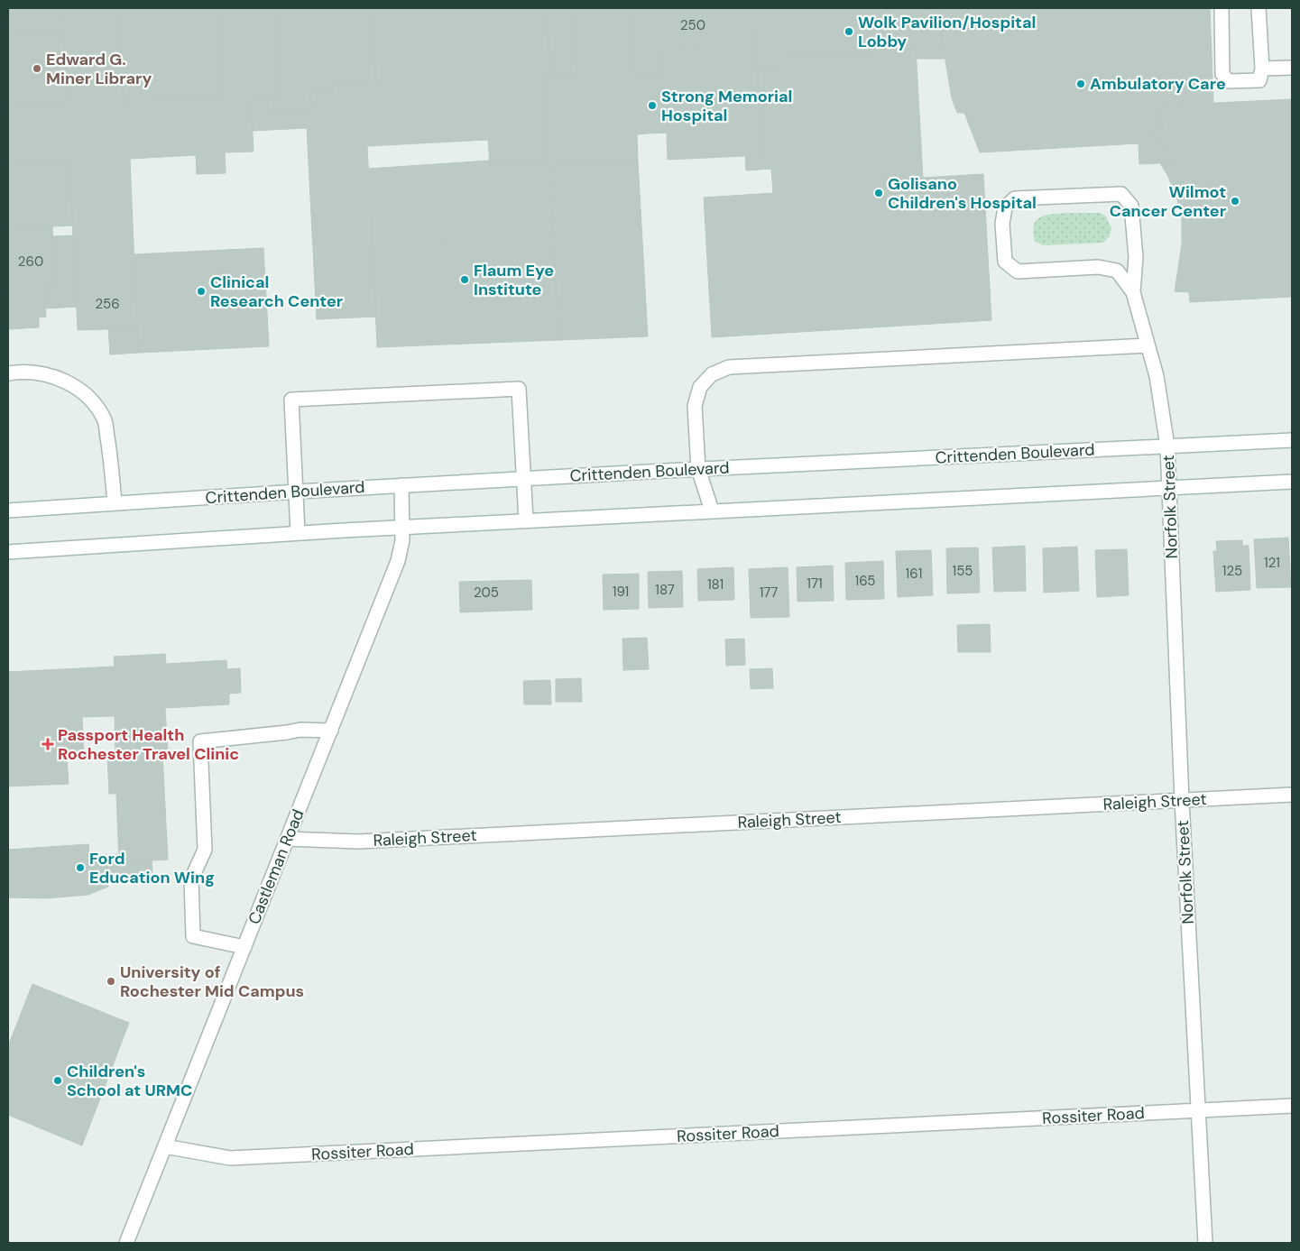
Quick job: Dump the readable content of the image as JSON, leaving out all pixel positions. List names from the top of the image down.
{
  "streets": {
    "street": [
      "Crittenden Boulevard",
      "Norfolk Street",
      "Raleigh Street",
      "Castleman Road",
      "Rossiter Road"
    ]
  },
  "crossings": [
    ["Crittenden Boulevard", "Norfolk Street"],
    ["Crittenden Boulevard", "Castleman Road"],
    ["Norfolk Street", "Raleigh Street"],
    ["Norfolk Street", "Rossiter Road"],
    ["Raleigh Street", "Castleman Road"],
    ["Castleman Road", "Rossiter Road"]
  ],
  "places": {
    "other": [
      "Wolk Pavilion/Hospital Lobby",
      "Edward G. Miner Library",
      "Ambulatory Care",
      "Strong Memorial Hospital",
      "Golisano Children's Hospital",
      "Wilmot Cancer Center",
      "Flaum Eye Institute",
      "Clinical Research Center",
      "Ford Education Wing",
      "University of Rochester Mid Campus",
      "Children's School at URMC"
    ],
    "health": ["Passport Health Rochester Travel Clinic"]
  },
  "house_numbers": [
    "250",
    "260",
    "256",
    "121",
    "155",
    "125",
    "161",
    "165",
    "171",
    "181",
    "187",
    "191",
    "205",
    "177"
  ]
}
